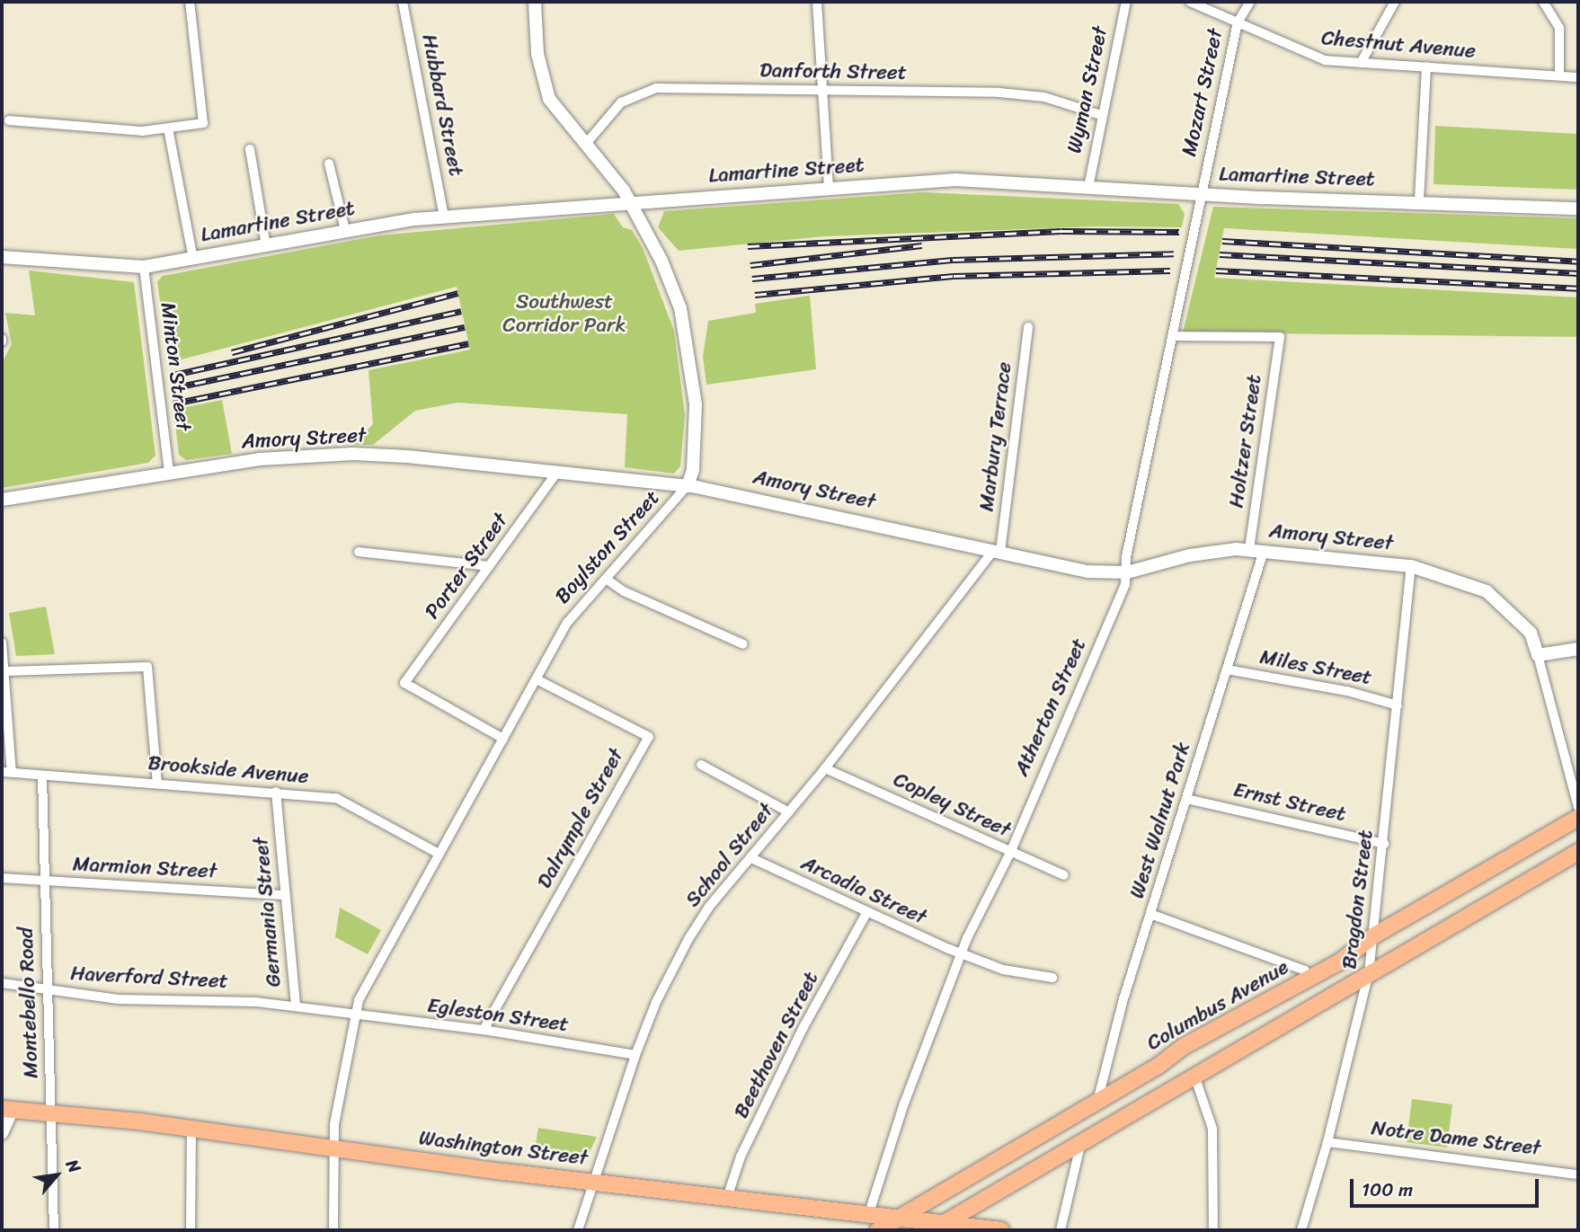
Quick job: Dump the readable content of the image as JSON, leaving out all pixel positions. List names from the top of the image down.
{
  "streets": {
    "main road": ["Columbus Avenue", "Washington Street"],
    "street": [
      "Chestnut Avenue",
      "Danforth Street",
      "Wyman Street",
      "Mozart Street",
      "Hubbard Street",
      "Lamartine Street",
      "Minton Street",
      "Marbury Terrace",
      "Amory Street",
      "Holtzer Street",
      "Boylston Street",
      "Porter Street",
      "Miles Street",
      "Atherton Street",
      "Brookside Avenue",
      "Ernst Street",
      "Copley Street",
      "Dalrymple Street",
      "West Walnut Park",
      "School Street",
      "Marmion Street",
      "Arcadia Street",
      "Bragdon Street",
      "Germania Street",
      "Haverford Street",
      "Montebello Road",
      "Egleston Street",
      "Beethoven Street",
      "Notre Dame Street"
    ]
  },
  "crossings": [
    ["Chestnut Avenue", "Mozart Street"],
    ["Danforth Street", "Wyman Street"],
    ["Danforth Street", "Boylston Street"],
    ["Wyman Street", "Lamartine Street"],
    ["Mozart Street", "Lamartine Street"],
    ["Mozart Street", "Atherton Street"],
    ["Hubbard Street", "Lamartine Street"],
    ["Lamartine Street", "Minton Street"],
    ["Lamartine Street", "Boylston Street"],
    ["Lamartine Street", "Atherton Street"],
    ["Minton Street", "Amory Street"],
    ["Marbury Terrace", "Amory Street"],
    ["Marbury Terrace", "School Street"],
    ["Amory Street", "Holtzer Street"],
    ["Amory Street", "Boylston Street"],
    ["Amory Street", "Porter Street"],
    ["Amory Street", "Atherton Street"],
    ["Amory Street", "West Walnut Park"],
    ["Amory Street", "School Street"],
    ["Amory Street", "Bragdon Street"],
    ["Holtzer Street", "Atherton Street"],
    ["Boylston Street", "Porter Street"],
    ["Boylston Street", "Brookside Avenue"],
    ["Boylston Street", "Dalrymple Street"],
    ["Boylston Street", "Germania Street"],
    ["Boylston Street", "Egleston Street"],
    ["Boylston Street", "Washington Street"],
    ["Miles Street", "West Walnut Park"],
    ["Miles Street", "Bragdon Street"],
    ["Atherton Street", "Copley Street"],
    ["Atherton Street", "Arcadia Street"],
    ["Atherton Street", "Washington Street"],
    ["Brookside Avenue", "Germania Street"],
    ["Brookside Avenue", "Montebello Road"],
    ["Ernst Street", "West Walnut Park"],
    ["Ernst Street", "Bragdon Street"],
    ["Copley Street", "School Street"],
    ["Dalrymple Street", "Egleston Street"],
    ["West Walnut Park", "Columbus Avenue"],
    ["School Street", "Arcadia Street"],
    ["School Street", "Egleston Street"],
    ["School Street", "Washington Street"],
    ["Marmion Street", "Germania Street"],
    ["Marmion Street", "Montebello Road"],
    ["Arcadia Street", "Beethoven Street"],
    ["Bragdon Street", "Columbus Avenue"],
    ["Bragdon Street", "Notre Dame Street"],
    ["Germania Street", "Haverford Street"],
    ["Germania Street", "Egleston Street"],
    ["Haverford Street", "Montebello Road"],
    ["Montebello Road", "Washington Street"],
    ["Columbus Avenue", "Washington Street"],
    ["Beethoven Street", "Washington Street"]
  ],
  "parks": ["Southwest Corridor Park"],
  "scale_bar": "100 m",
  "north": "top right"
}
